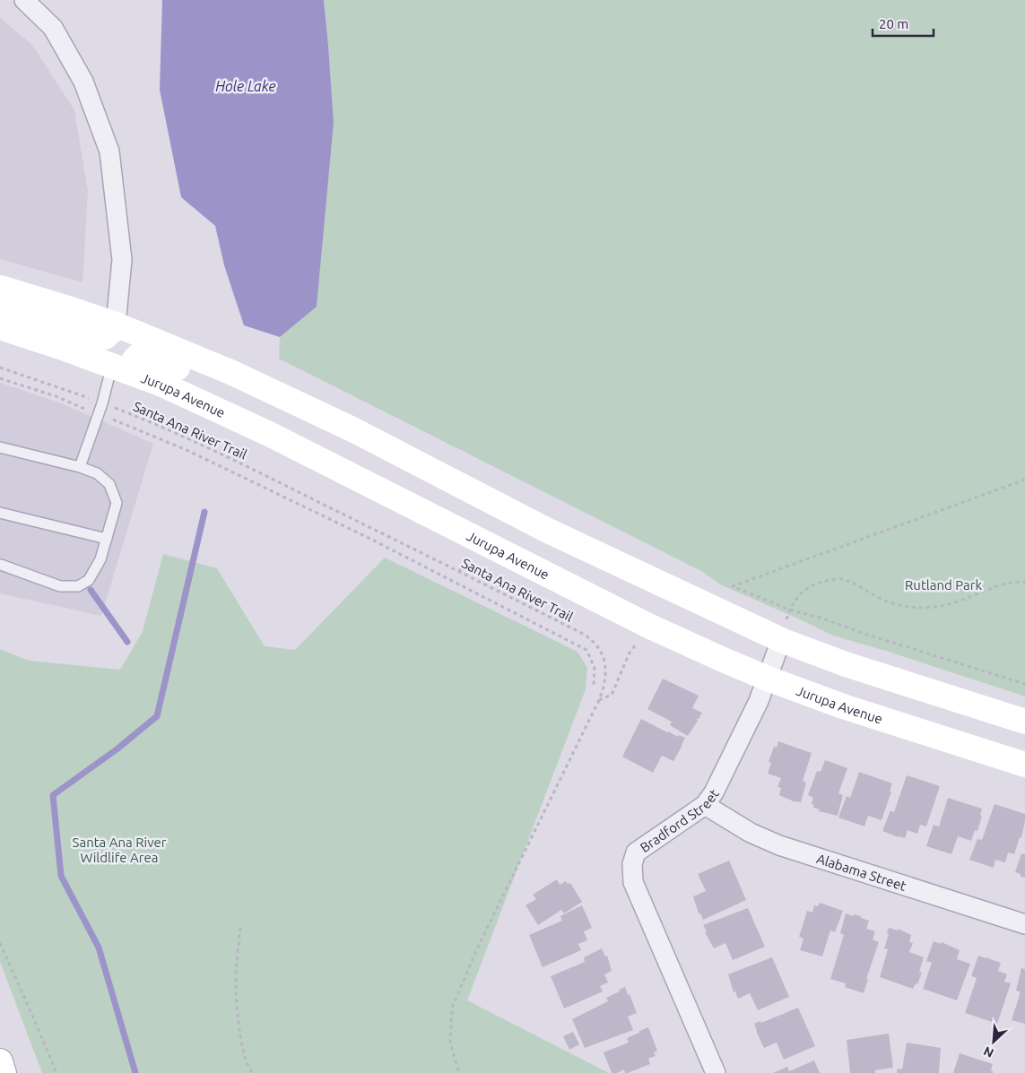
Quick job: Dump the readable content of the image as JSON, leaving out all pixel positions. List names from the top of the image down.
{
  "streets": {
    "main road": ["Jurupa Avenue"],
    "street": ["Bradford Street", "Alabama Street"],
    "path": ["Santa Ana River Trail"]
  },
  "crossings": [
    ["Jurupa Avenue", "Bradford Street"],
    ["Bradford Street", "Alabama Street"]
  ],
  "water": ["Hole Lake"],
  "parks": ["Rutland Park", "Santa Ana River Wildlife Area"],
  "scale_bar": "20 m",
  "north": "bottom left"
}
